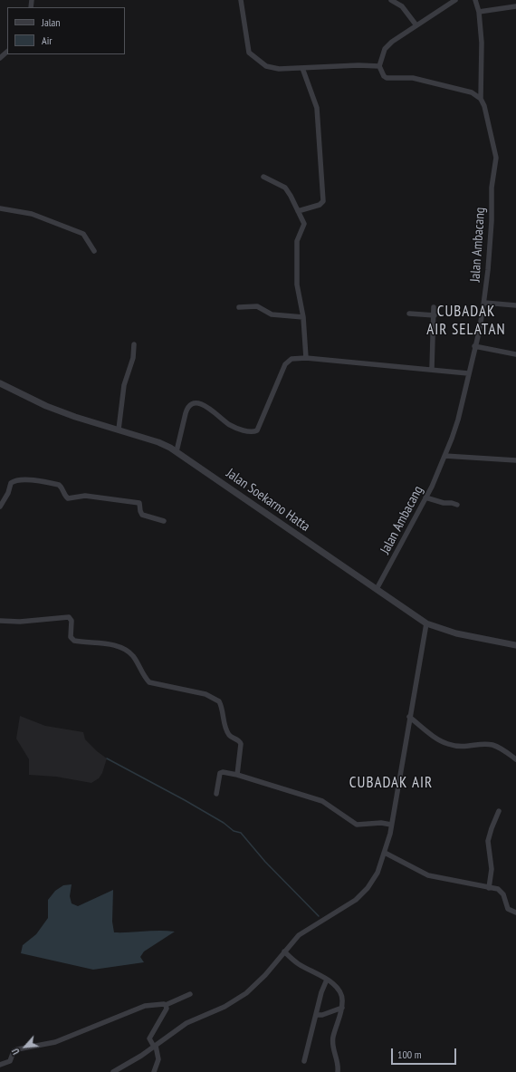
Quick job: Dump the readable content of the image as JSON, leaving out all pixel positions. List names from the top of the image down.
{
  "streets": {
    "street": ["Jalan Ambacang", "Jalan Soekarno Hatta"]
  },
  "crossings": [
    ["Jalan Ambacang", "Jalan Soekarno Hatta"]
  ],
  "districts": ["CUBADAK AIR SELATAN", "CUBADAK AIR"],
  "legend": ["Jalan", "Air"],
  "scale_bar": "100 m",
  "north": "bottom left"
}
